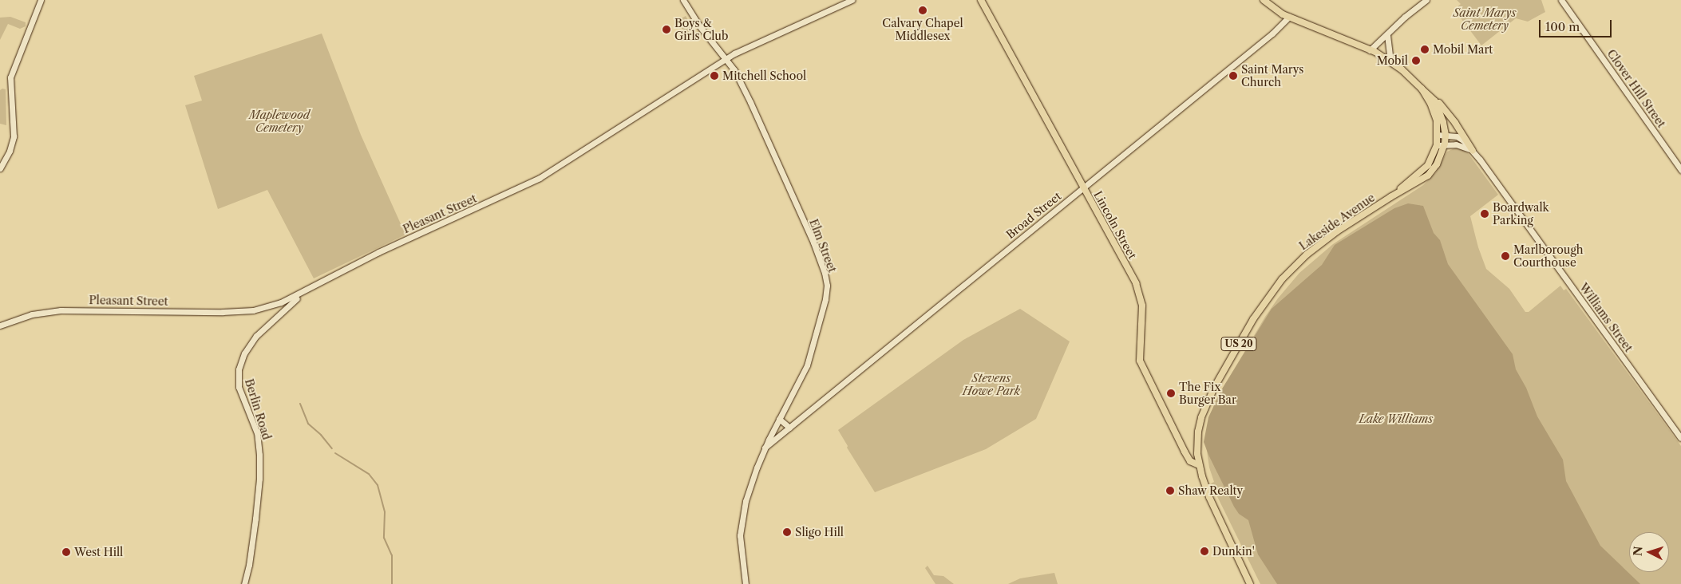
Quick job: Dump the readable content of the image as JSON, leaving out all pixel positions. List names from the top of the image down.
{
  "streets": {
    "main road": ["Lakeside Avenue", "Lincoln Street", "US 20"],
    "street": [
      "Clover Hill Street",
      "Pleasant Street",
      "Broad Street",
      "Elm Street",
      "Williams Street",
      "Berlin Road"
    ]
  },
  "crossings": [
    ["Pleasant Street", "Elm Street"],
    ["Pleasant Street", "Berlin Road"],
    ["Broad Street", "Lincoln Street"],
    ["Broad Street", "Elm Street"],
    ["Broad Street", "US 20"],
    ["Lakeside Avenue", "Lincoln Street"],
    ["Lakeside Avenue", "Williams Street"],
    ["Lakeside Avenue", "US 20"],
    ["Williams Street", "US 20"]
  ],
  "parks": [
    "Saint Marys Cemetery",
    "Maplewood Cemetery",
    "Stevens Howe Park",
    "Lake Williams"
  ],
  "places": [
    "Calvary Chapel Middlesex",
    "Boys & Girls Club",
    "Mobil Mart",
    "Mobil",
    "Mitchell School",
    "Saint Marys Church",
    "Boardwalk Parking",
    "Marlborough Courthouse",
    "The Fix Burger Bar",
    "Shaw Realty",
    "Sligo Hill",
    "Dunkin'",
    "West Hill"
  ],
  "scale_bar": "100 m",
  "north": "left"
}
